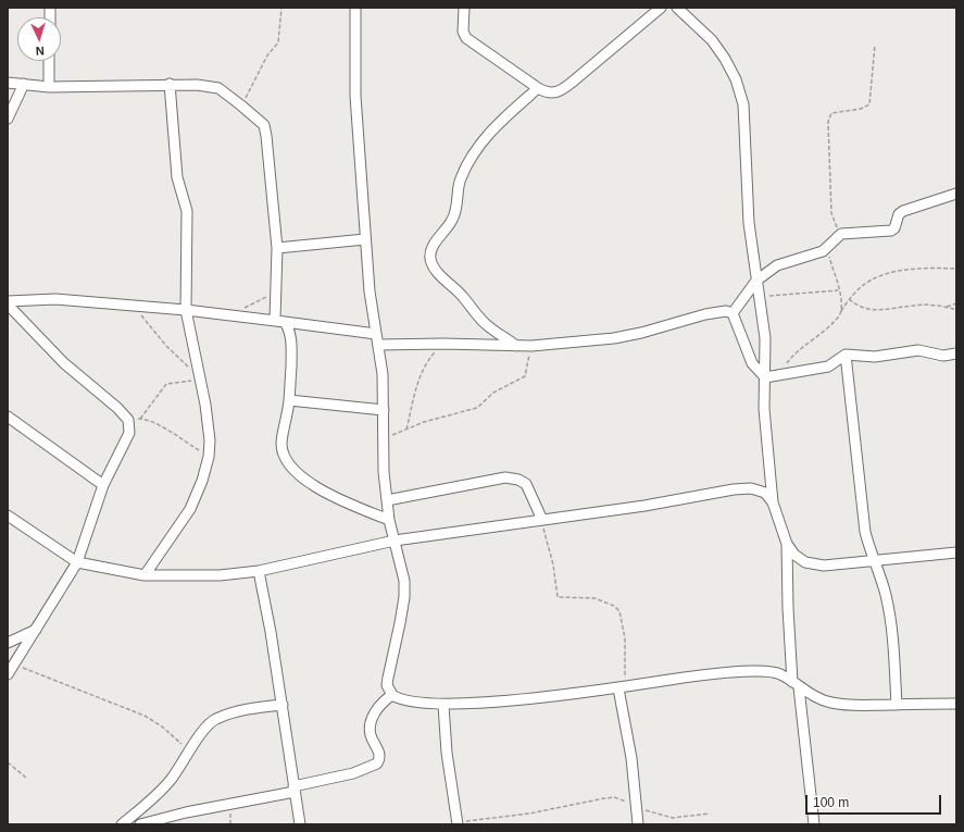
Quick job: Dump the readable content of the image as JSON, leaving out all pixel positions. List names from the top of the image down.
{
  "scale_bar": "100 m",
  "north": "bottom"
}
